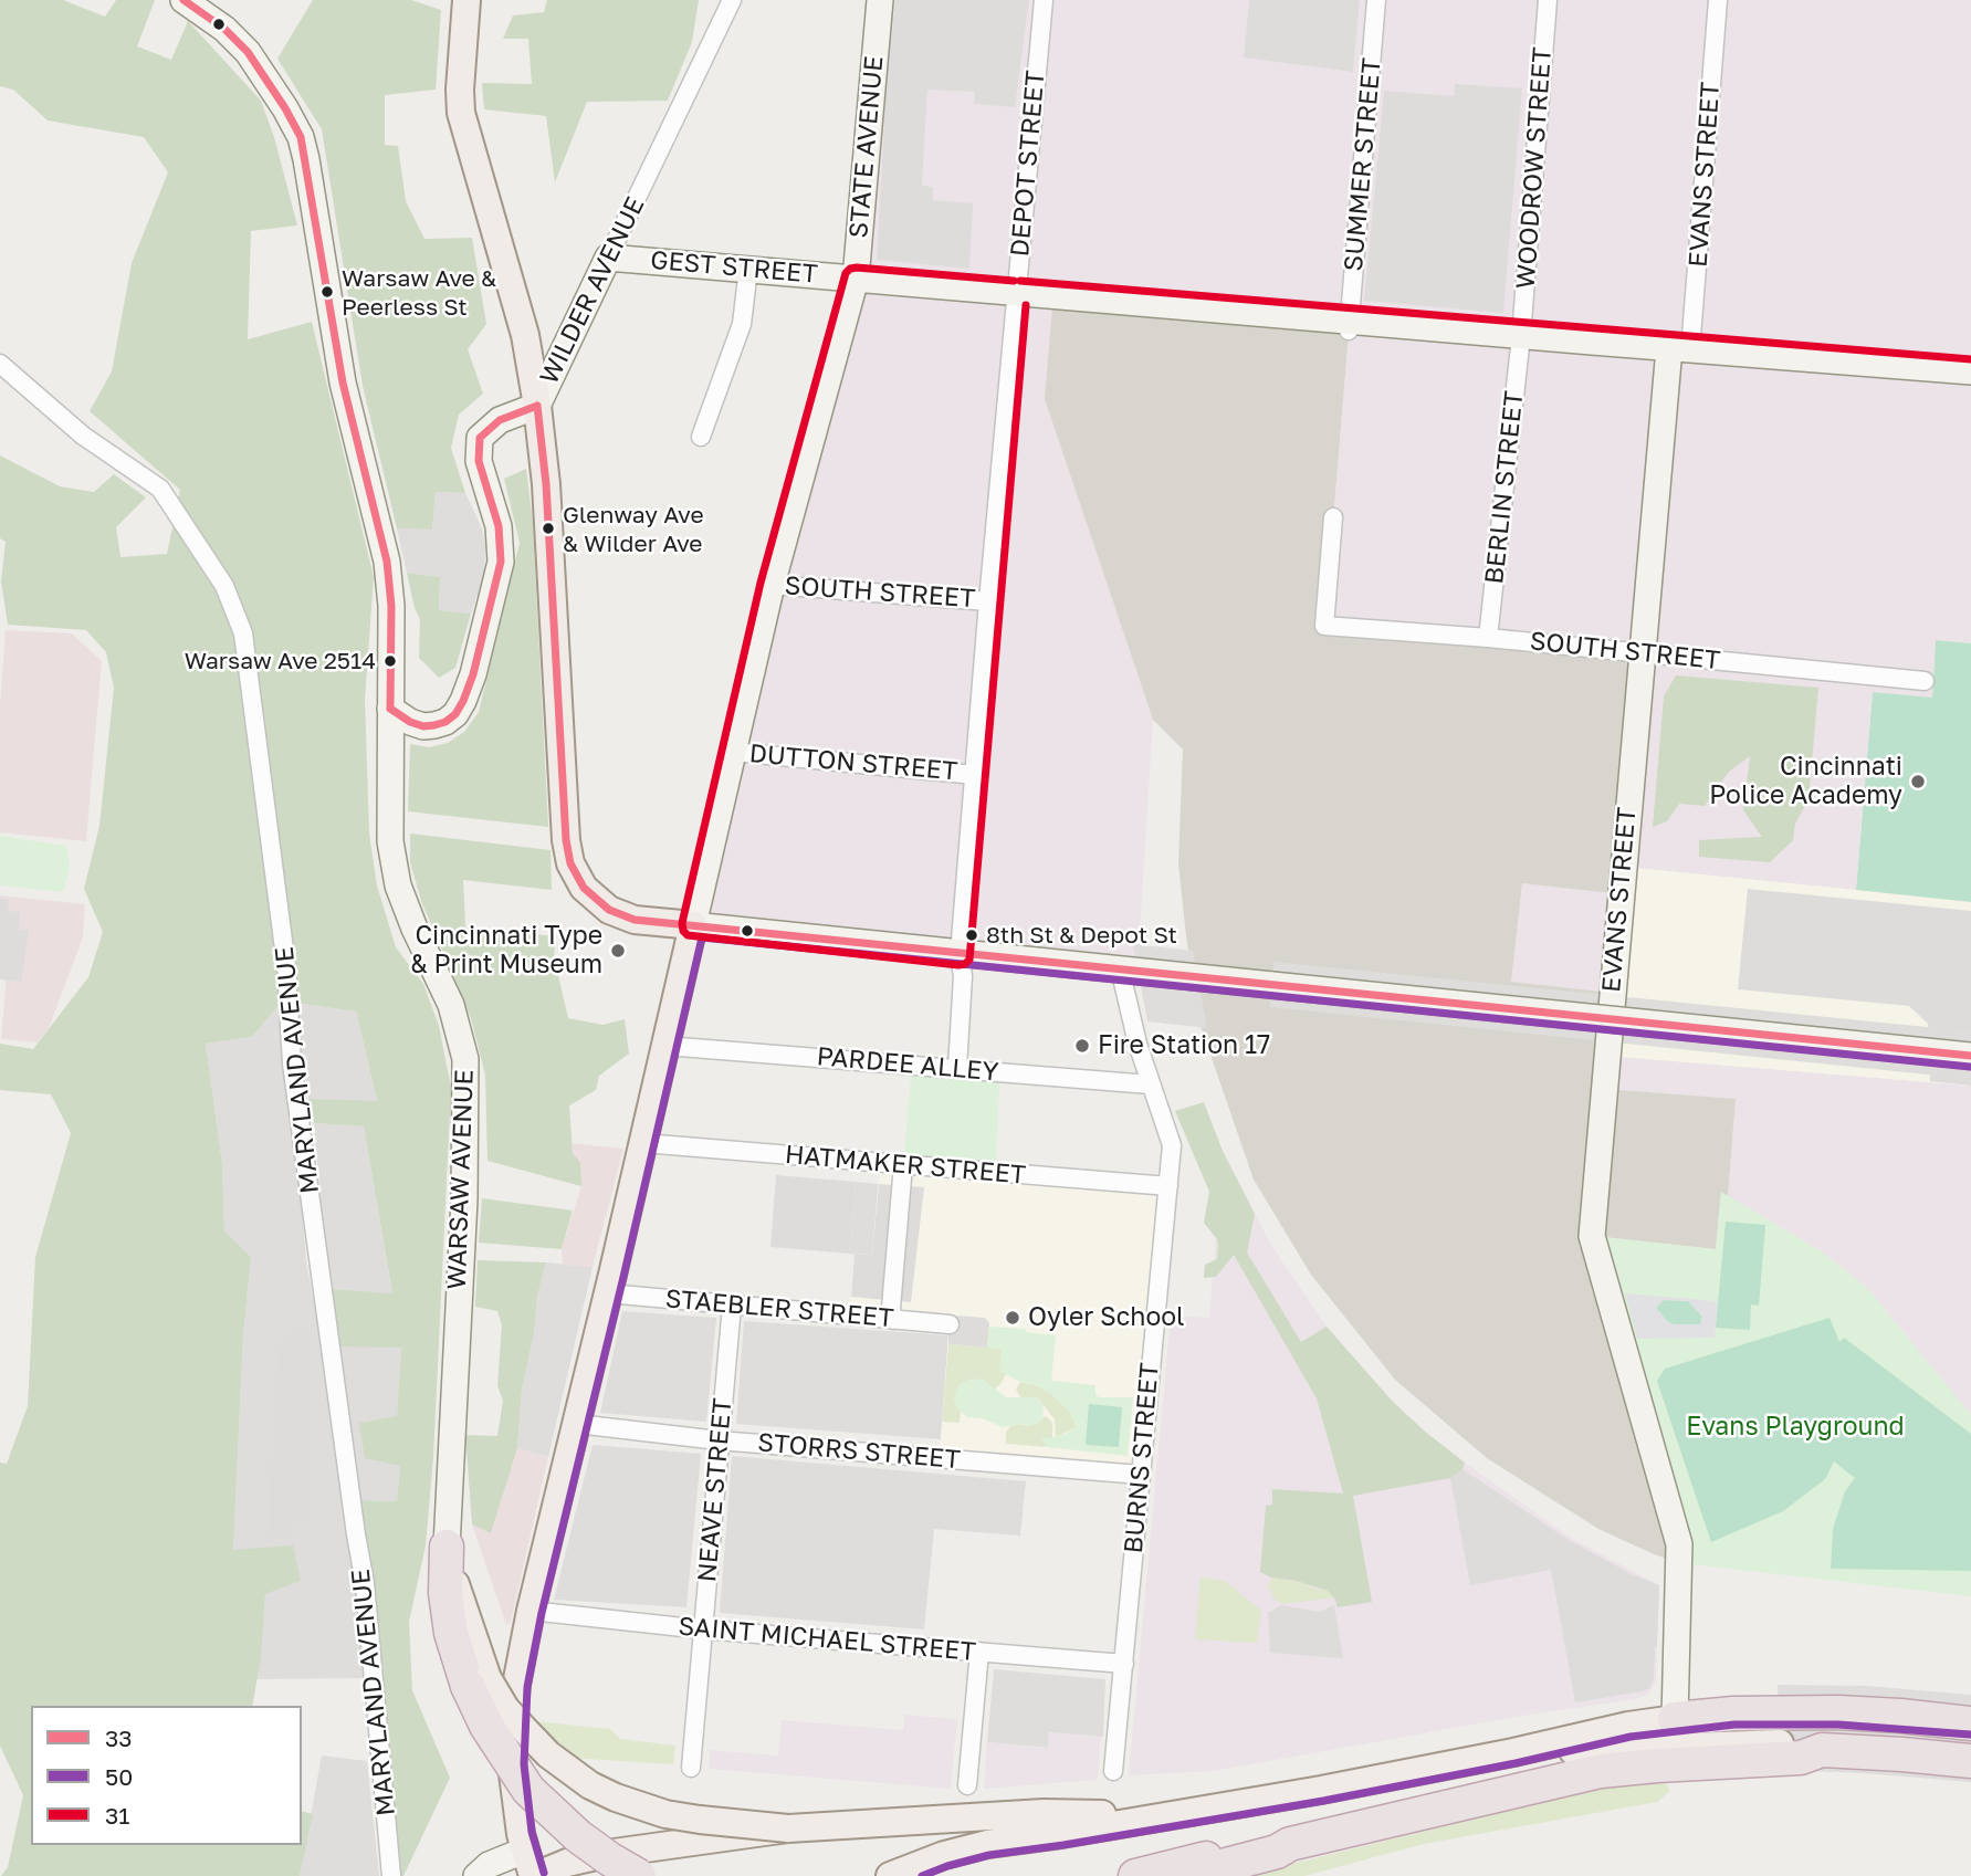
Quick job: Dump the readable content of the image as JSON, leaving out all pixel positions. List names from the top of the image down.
{
  "streets": {
    "main road": [
      "STATE AVENUE",
      "EVANS STREET",
      "GEST STREET",
      "WILDER AVENUE",
      "WARSAW AVENUE"
    ],
    "street": [
      "DEPOT STREET",
      "SUMMER STREET",
      "WOODROW STREET",
      "BERLIN STREET",
      "SOUTH STREET",
      "DUTTON STREET",
      "PARDEE ALLEY",
      "MARYLAND AVENUE",
      "HATMAKER STREET",
      "STAEBLER STREET",
      "STORRS STREET",
      "BURNS STREET",
      "NEAVE STREET",
      "SAINT MICHAEL STREET"
    ]
  },
  "crossings": [
    ["STATE AVENUE", "GEST STREET"],
    ["STATE AVENUE", "SOUTH STREET"],
    ["STATE AVENUE", "DUTTON STREET"],
    ["STATE AVENUE", "PARDEE ALLEY"],
    ["STATE AVENUE", "HATMAKER STREET"],
    ["STATE AVENUE", "STAEBLER STREET"],
    ["STATE AVENUE", "STORRS STREET"],
    ["STATE AVENUE", "SAINT MICHAEL STREET"],
    ["DEPOT STREET", "GEST STREET"],
    ["DEPOT STREET", "SOUTH STREET"],
    ["DEPOT STREET", "DUTTON STREET"],
    ["DEPOT STREET", "PARDEE ALLEY"],
    ["SUMMER STREET", "GEST STREET"],
    ["WOODROW STREET", "GEST STREET"],
    ["WOODROW STREET", "BERLIN STREET"],
    ["EVANS STREET", "GEST STREET"],
    ["EVANS STREET", "SOUTH STREET"],
    ["GEST STREET", "WILDER AVENUE"],
    ["GEST STREET", "BERLIN STREET"],
    ["WILDER AVENUE", "WARSAW AVENUE"],
    ["BERLIN STREET", "SOUTH STREET"],
    ["PARDEE ALLEY", "BURNS STREET"],
    ["HATMAKER STREET", "BURNS STREET"],
    ["STAEBLER STREET", "NEAVE STREET"],
    ["STORRS STREET", "BURNS STREET"],
    ["STORRS STREET", "NEAVE STREET"],
    ["BURNS STREET", "SAINT MICHAEL STREET"],
    ["NEAVE STREET", "SAINT MICHAEL STREET"]
  ],
  "parks": ["Evans Playground"],
  "places": [
    "Warsaw Ave & Peerless St",
    "Glenway Ave & Wilder Ave",
    "Warsaw Ave 2514",
    "Cincinnati Police Academy",
    "8th St & Depot St",
    "Cincinnati Type & Print Museum",
    "Fire Station 17",
    "Oyler School"
  ],
  "lines": ["transit line 33", "transit line 31", "transit line 50"],
  "legend": ["33", "50", "31"]
}
